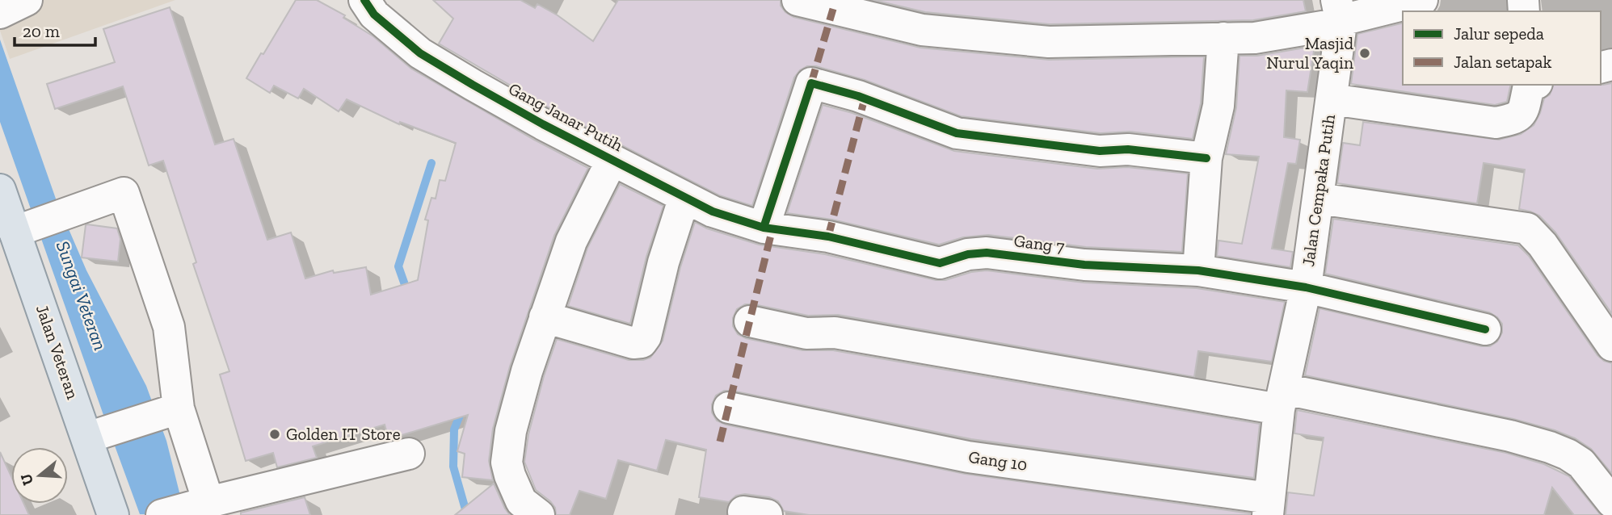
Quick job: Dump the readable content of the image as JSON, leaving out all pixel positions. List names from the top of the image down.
{
  "streets": {
    "main road": ["Jalan Veteran"],
    "street": [
      "Gang Janar Putih",
      "Jalan Cempaka Putih",
      "Gang 7",
      "Gang 10"
    ]
  },
  "crossings": [
    ["Gang Janar Putih", "Gang 7"],
    ["Jalan Cempaka Putih", "Gang 7"],
    ["Jalan Cempaka Putih", "Gang 10"]
  ],
  "water": ["Sungai Veteran"],
  "places": ["Masjid Nurul Yaqin", "Golden IT Store"],
  "legend": ["Jalur sepeda", "Jalan setapak"],
  "scale_bar": "20 m",
  "north": "left"
}
